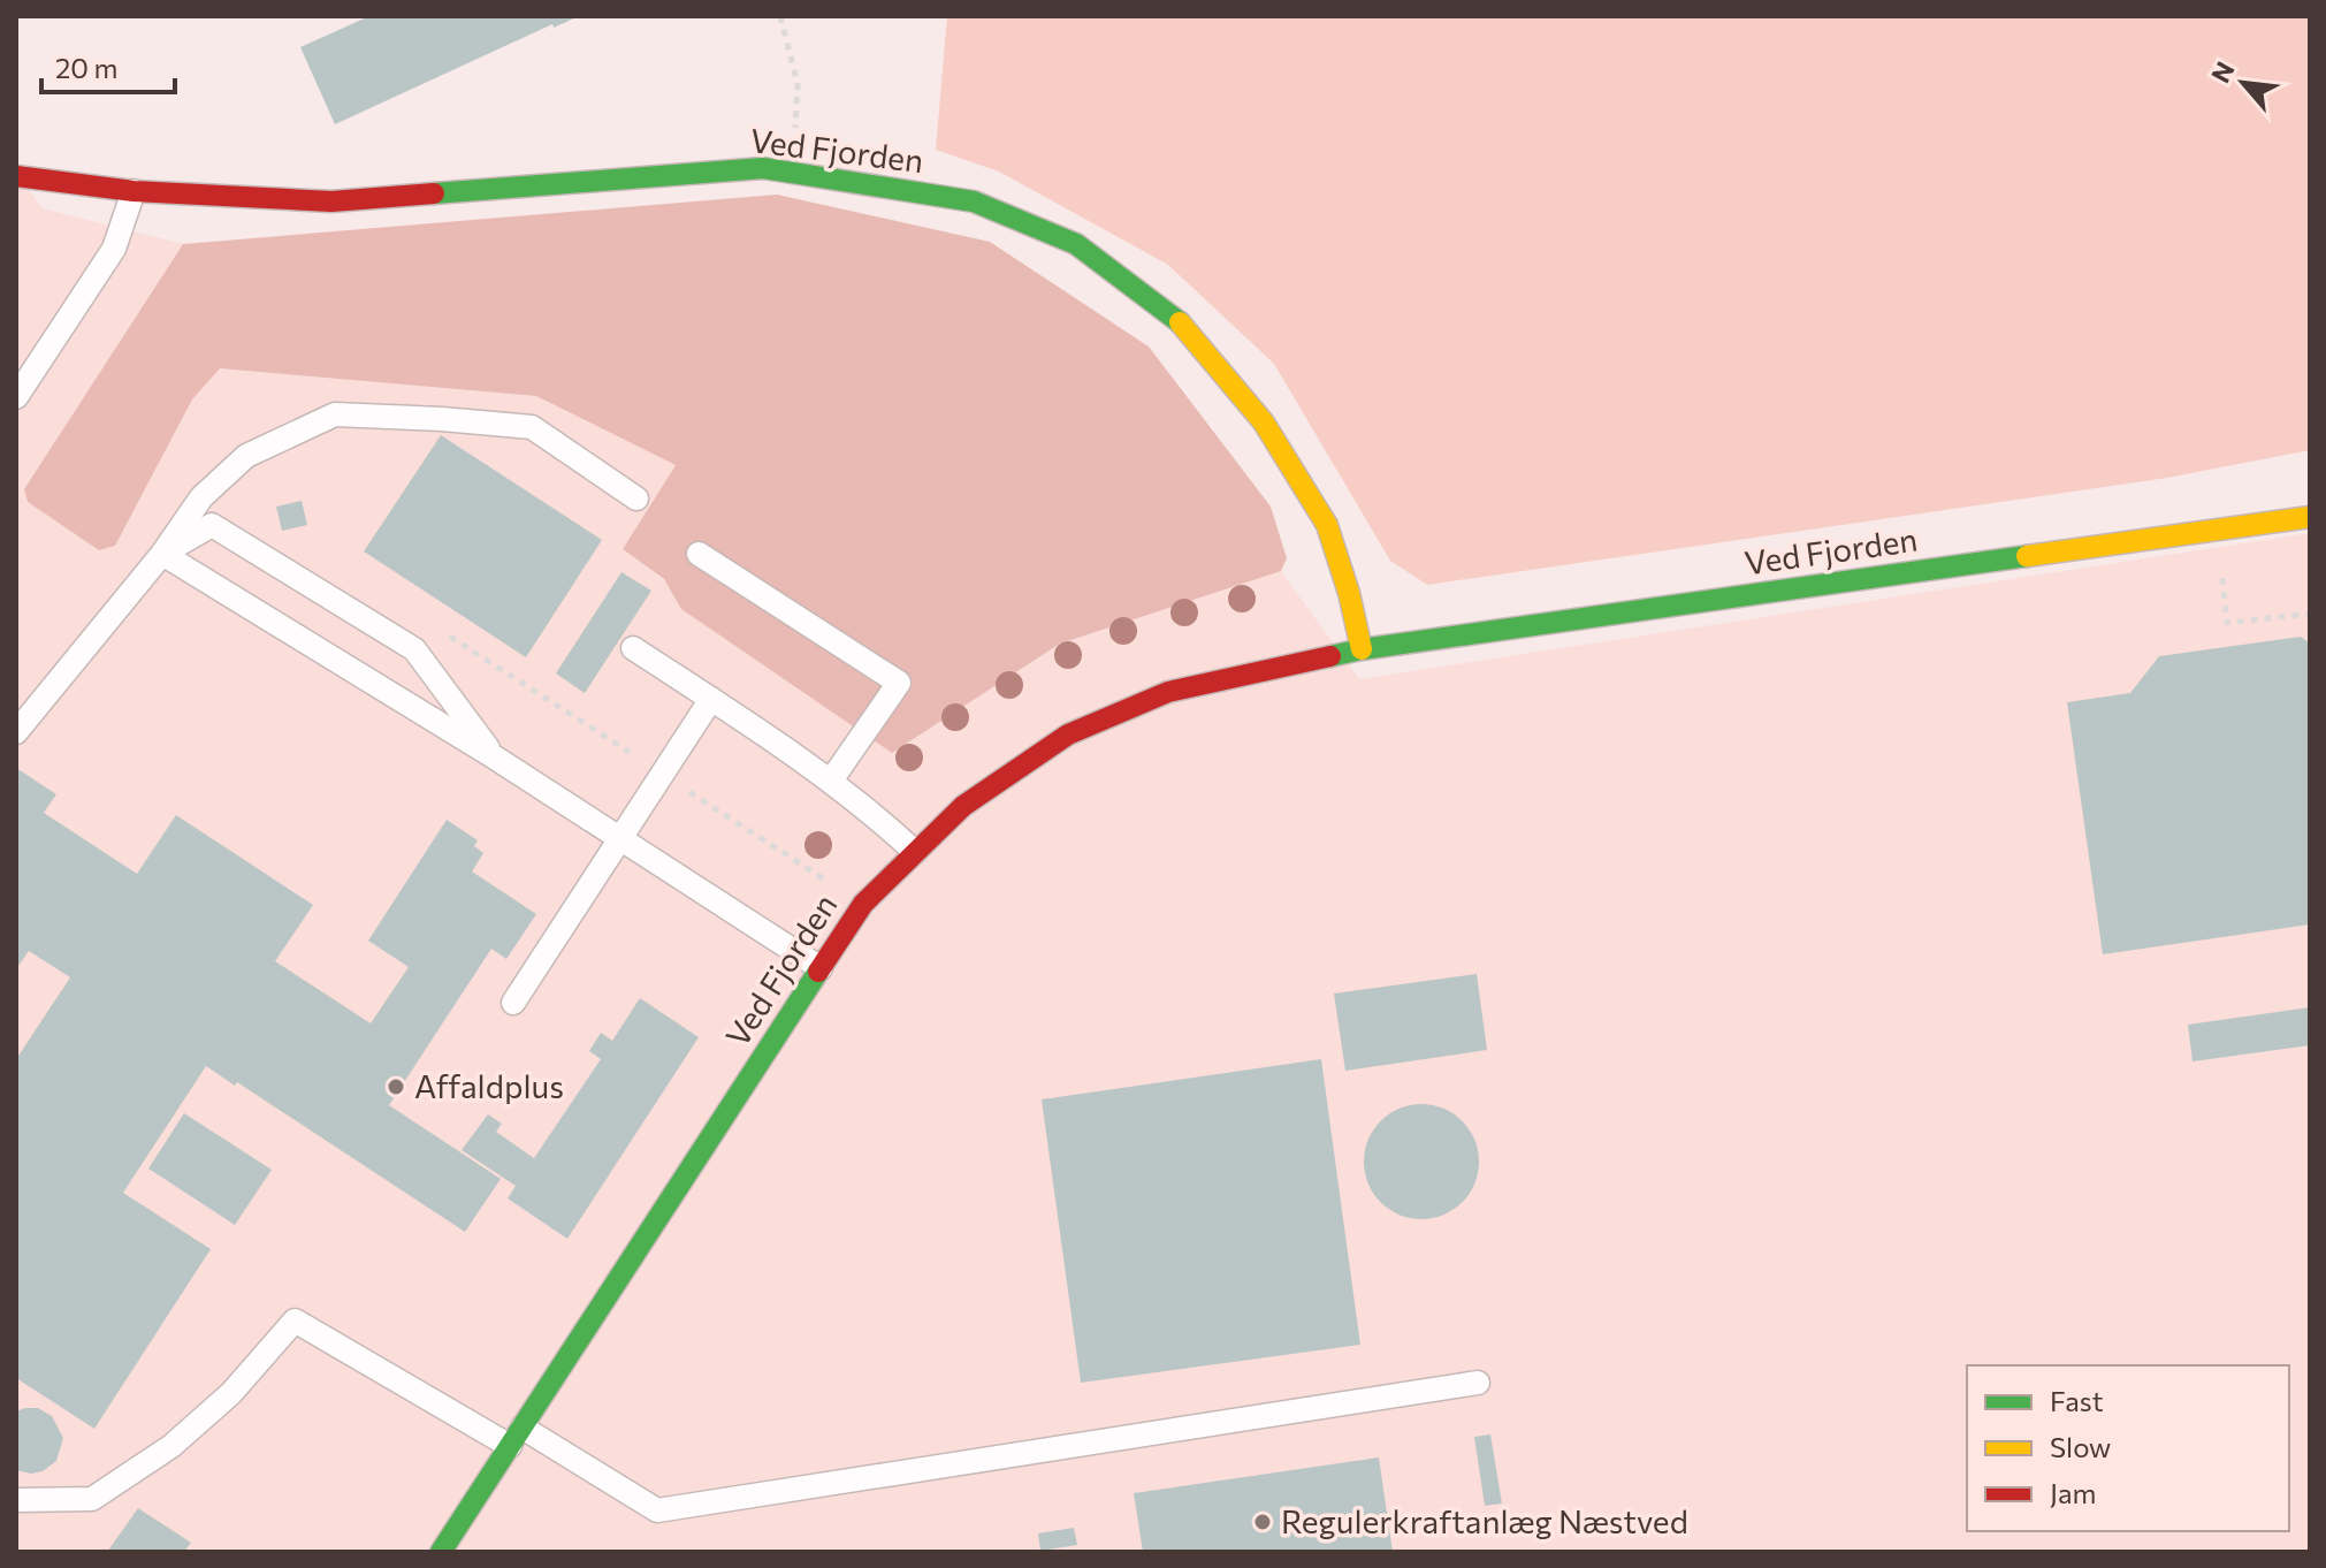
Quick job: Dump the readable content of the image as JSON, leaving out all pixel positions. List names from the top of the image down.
{
  "streets": {
    "street": ["Ved Fjorden"]
  },
  "places": ["Affaldplus", "Regulerkraftanlæg Næstved"],
  "legend": ["Fast", "Slow", "Jam"],
  "scale_bar": "20 m",
  "north": "top left"
}
